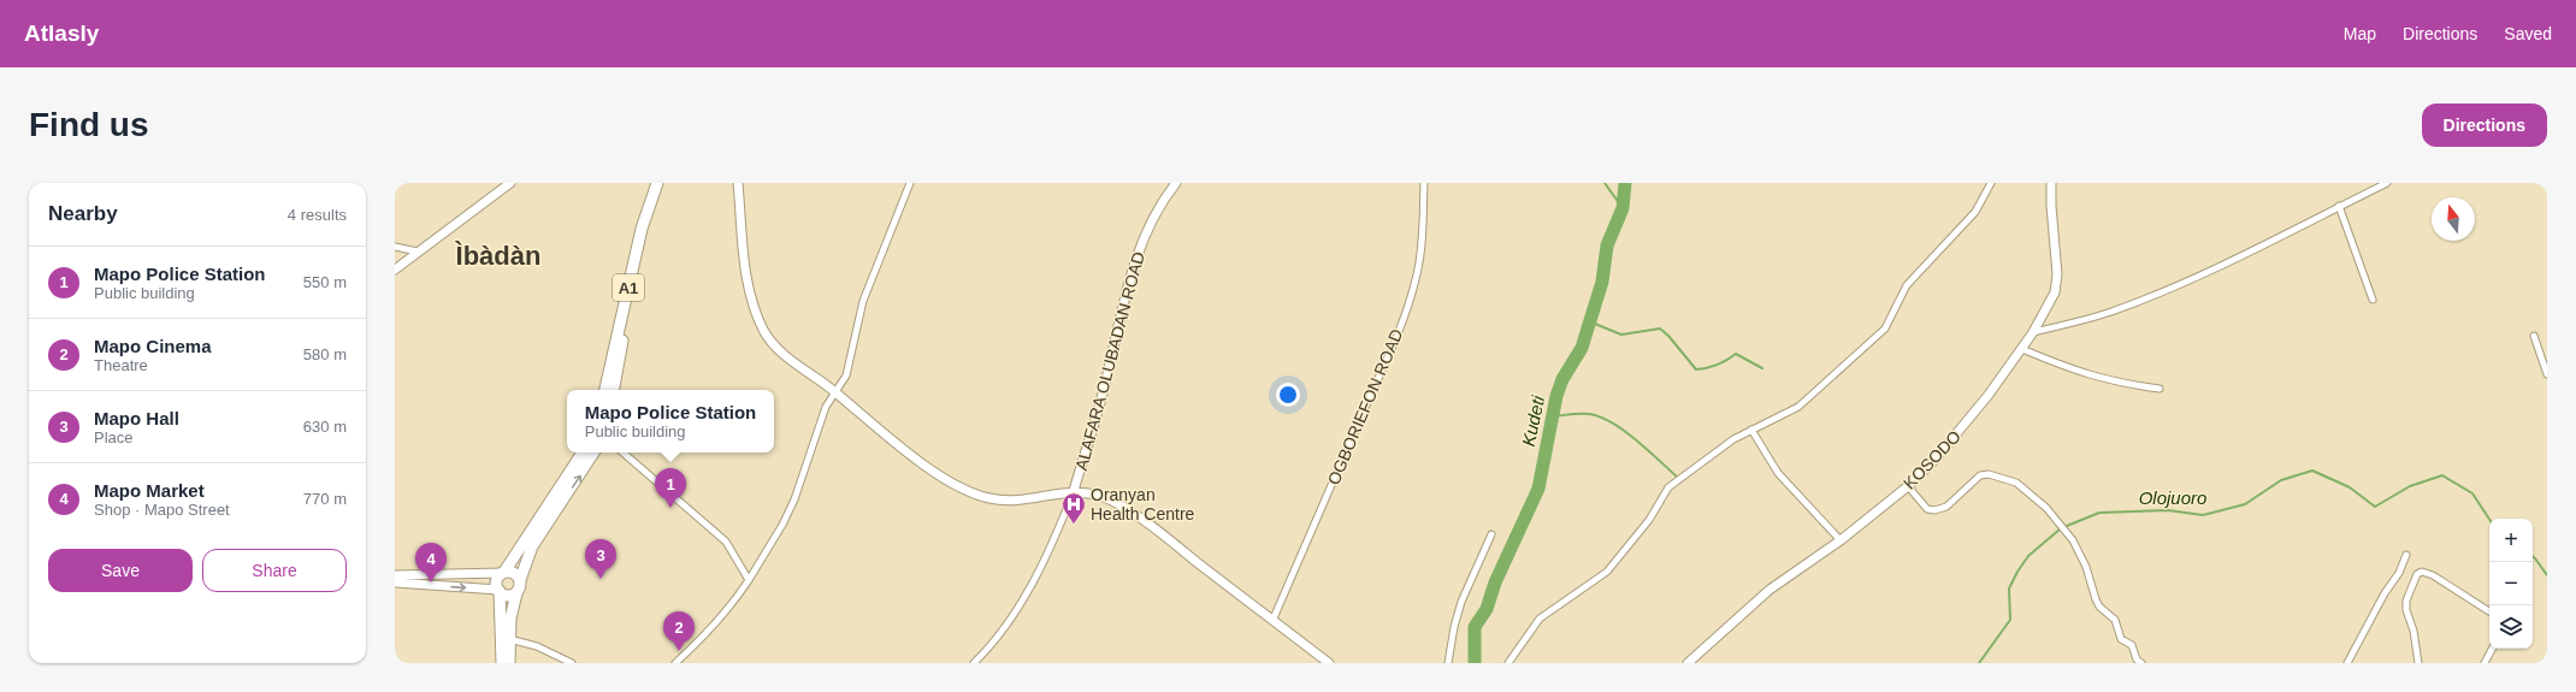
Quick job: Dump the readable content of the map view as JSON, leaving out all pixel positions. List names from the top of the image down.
{
  "streets": {
    "highway": ["A1"],
    "main road": ["ALAFARA OLUBADAN ROAD", "KOSODO"],
    "street": ["OGBORIEFON ROAD"]
  },
  "districts": ["Ìbàdàn"],
  "water": ["Kudeti", "Olojuoro"],
  "places": {
    "hospital": ["Oranyan Health Centre"]
  },
  "north": "top",
  "page": {
    "header": "Atlasly",
    "nav": ["Map", "Directions", "Saved"],
    "buttons": [
      "Directions",
      ["Save", "Share"]
    ],
    "title": "Find us",
    "heading": ["Nearby", "4 results"],
    "list": [
      {
        "mark": "1",
        "name": "Mapo Police Station",
        "note": "Public building",
        "value": "550 m"
      },
      {
        "mark": "2",
        "name": "Mapo Cinema",
        "note": "Theatre",
        "value": "580 m"
      },
      {
        "mark": "3",
        "name": "Mapo Hall",
        "note": "Place",
        "value": "630 m"
      },
      {
        "mark": "4",
        "name": "Mapo Market",
        "note": "Shop · Mapo Street",
        "value": "770 m"
      }
    ],
    "popup": ["Mapo Police Station", "Public building"],
    "pins": [
      "1",
      "3",
      "4",
      "2"
    ],
    "map_buttons": ["+", "−"]
  }
}
